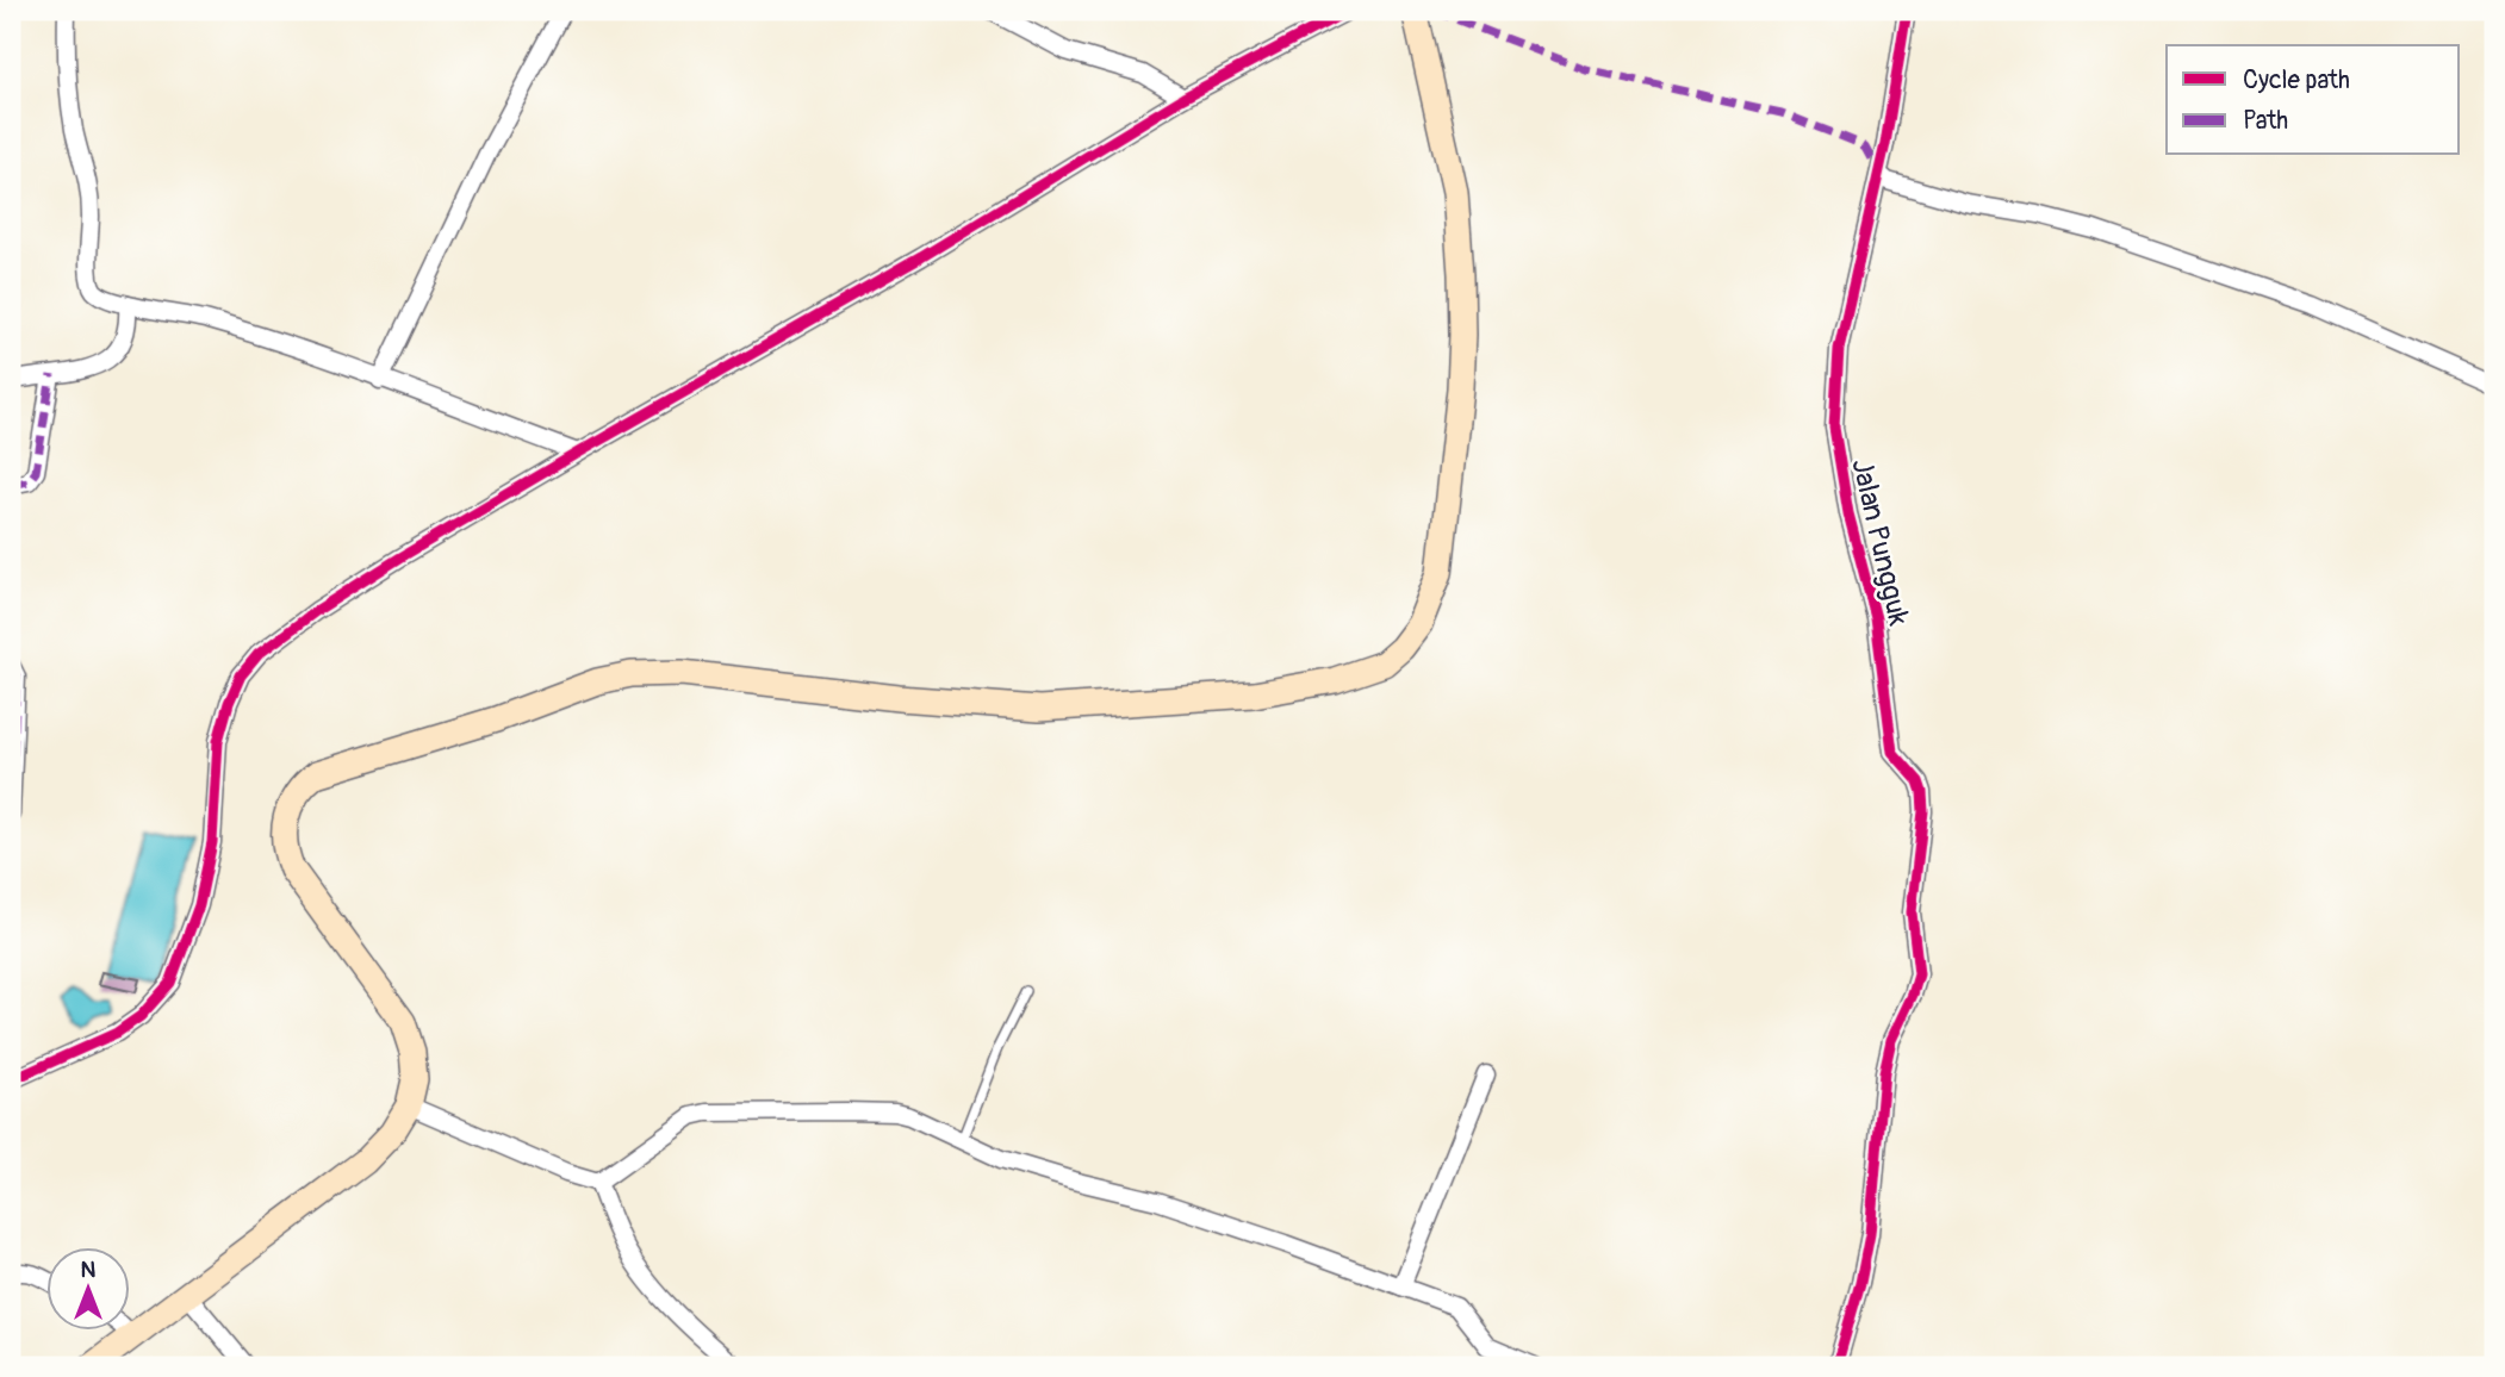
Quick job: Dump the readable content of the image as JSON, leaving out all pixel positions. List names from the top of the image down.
{
  "streets": {
    "street": ["Jalan Pungguk"]
  },
  "legend": ["Cycle path", "Path"],
  "north": "top"
}
